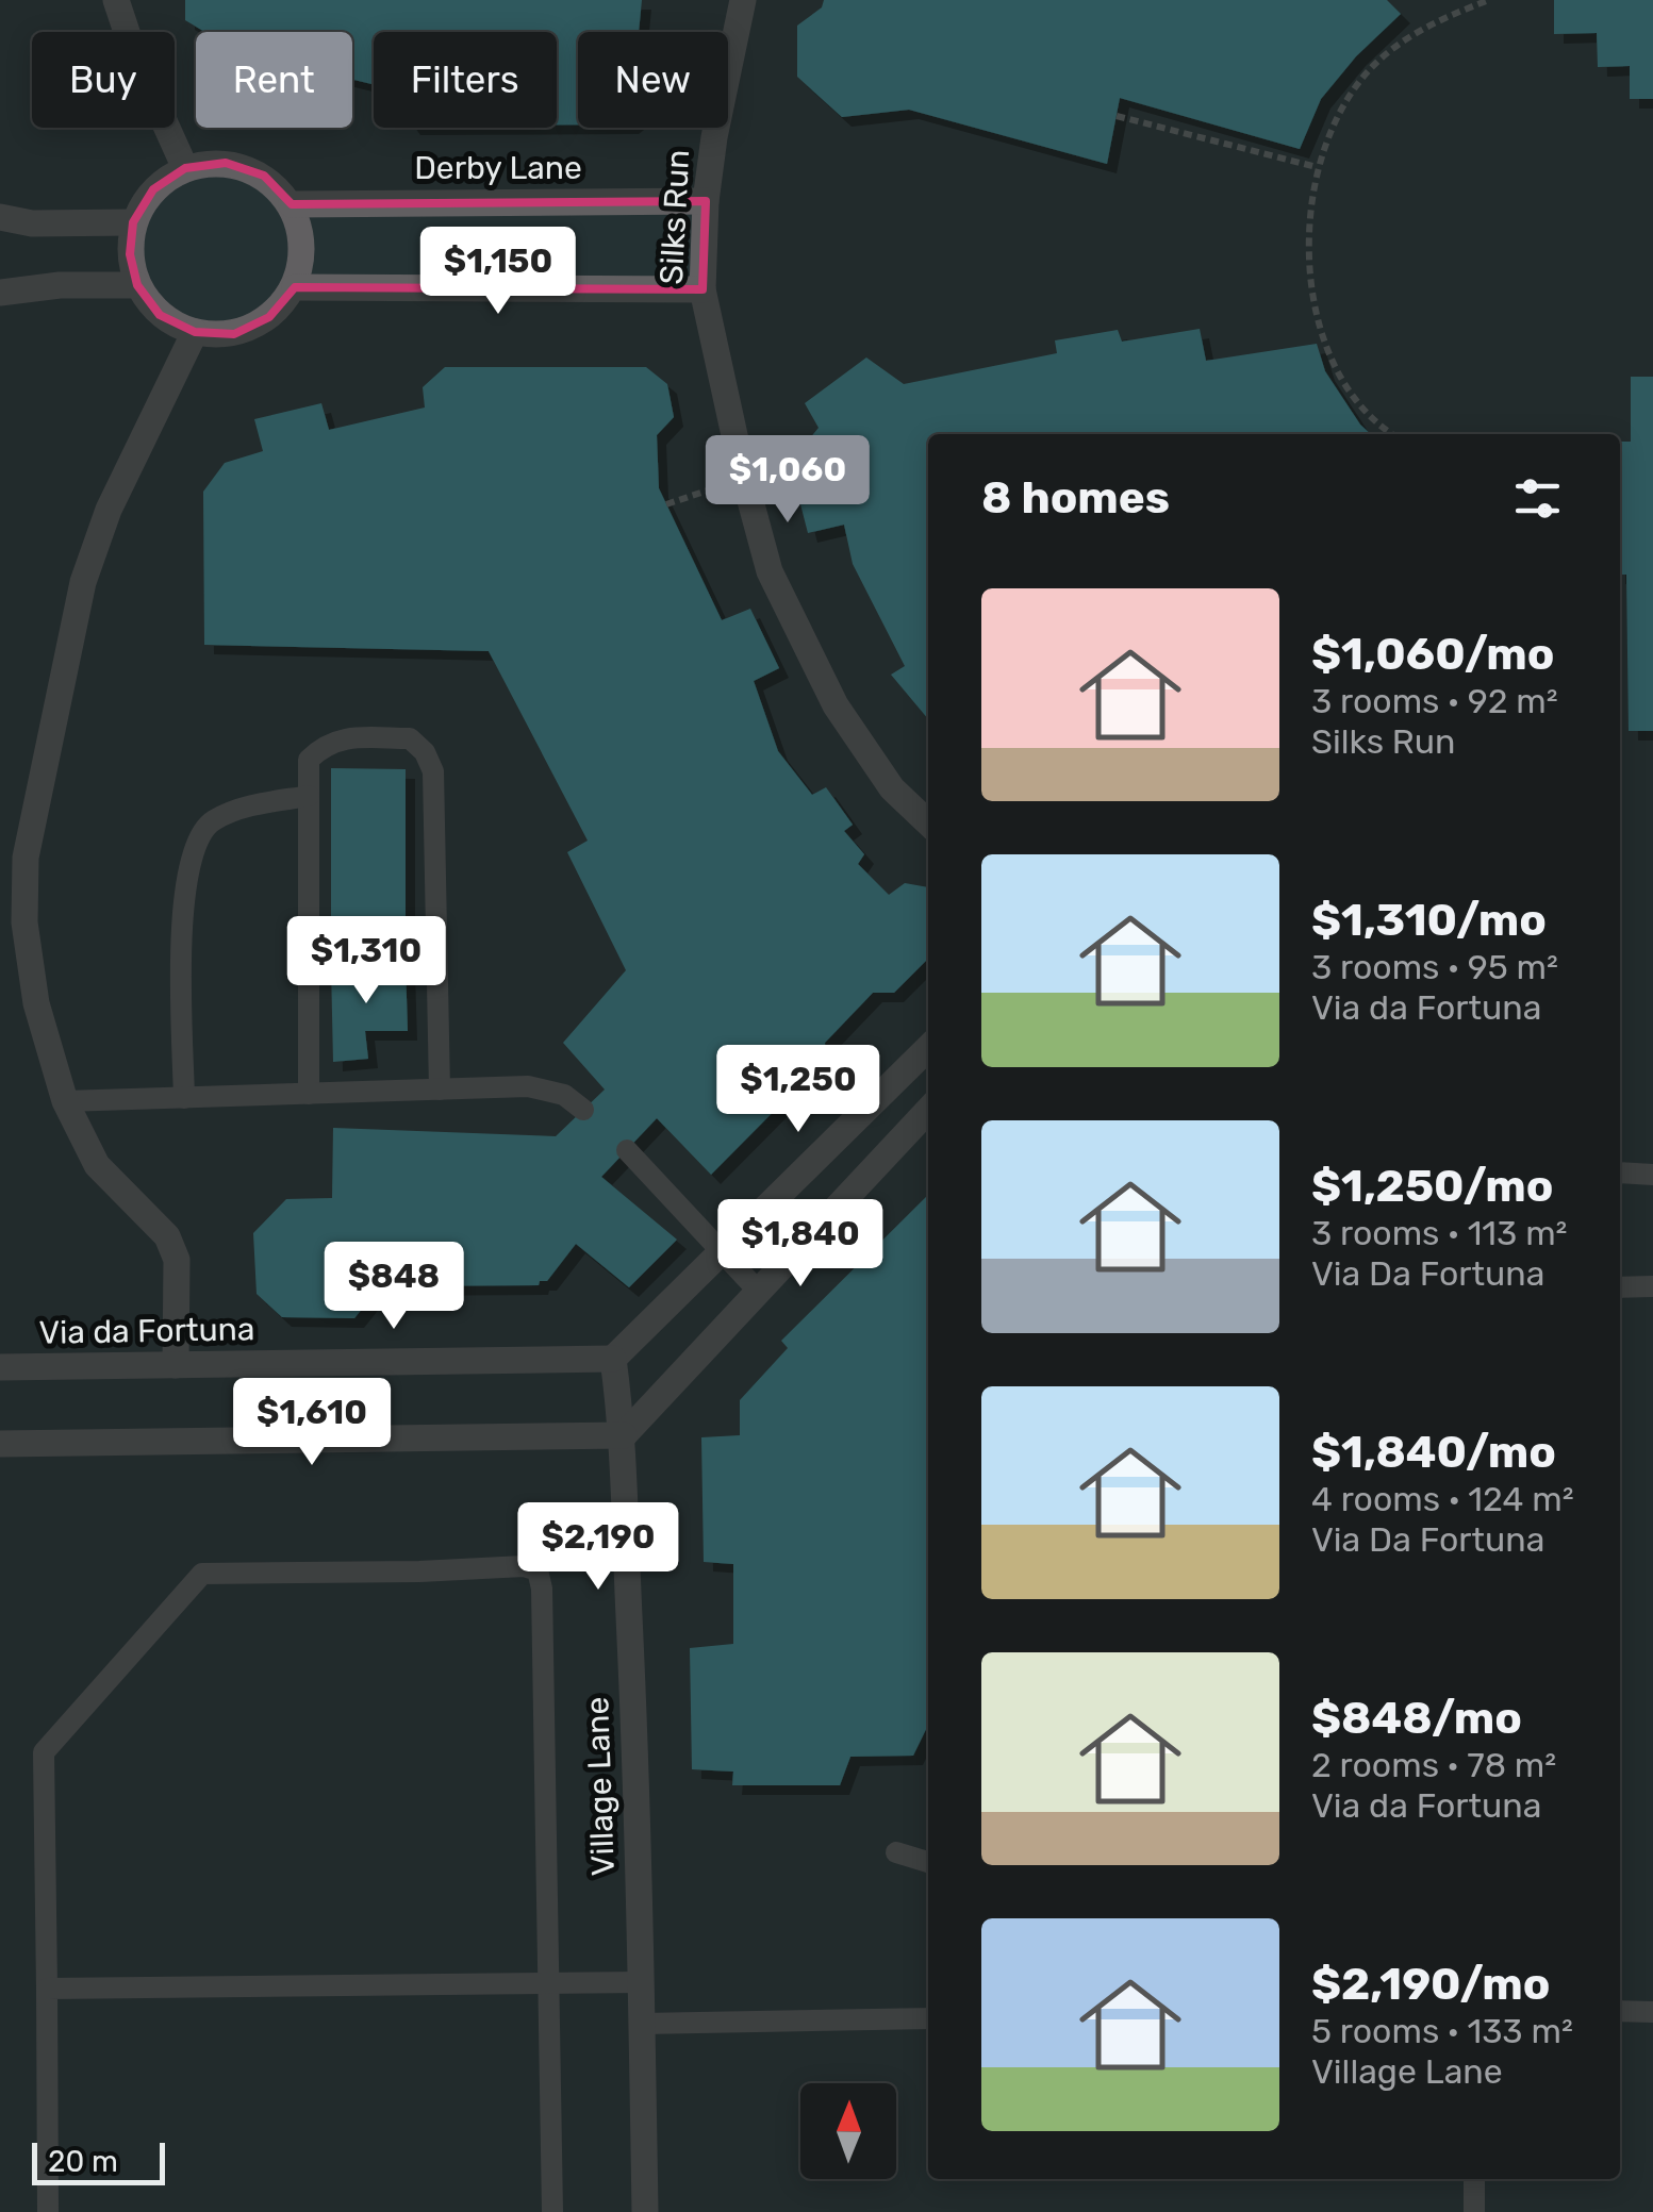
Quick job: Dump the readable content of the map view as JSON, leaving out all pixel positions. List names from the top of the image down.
{
  "streets": {
    "street": [
      "Derby Lane",
      "Silks Run",
      "Via da Fortuna",
      "Village Lane"
    ]
  },
  "crossings": [
    ["Derby Lane", "Silks Run"],
    ["Via da Fortuna", "Village Lane"]
  ],
  "scale_bar": "20 m",
  "north": "top",
  "page": {
    "chip": [
      "Buy",
      "Rent",
      "Filters",
      "New"
    ],
    "price": [
      "$1,150",
      "$1,060",
      "$1,310",
      "$1,250",
      "$1,840",
      "$848",
      "$1,610",
      "$2,190"
    ],
    "heading": "8 homes",
    "list": [
      {
        "name": "$1,060/mo",
        "note": "3 rooms · 92 m² · Silks Run"
      },
      {
        "name": "$1,310/mo",
        "note": "3 rooms · 95 m² · Via da Fortuna"
      },
      {
        "name": "$1,250/mo",
        "note": "3 rooms · 113 m² · Via Da Fortuna"
      },
      {
        "name": "$1,840/mo",
        "note": "4 rooms · 124 m² · Via Da Fortuna"
      },
      {
        "name": "$848/mo",
        "note": "2 rooms · 78 m² · Via da Fortuna"
      },
      {
        "name": "$2,190/mo",
        "note": "5 rooms · 133 m² · Village Lane"
      }
    ],
    "scale": "20 m"
  }
}
